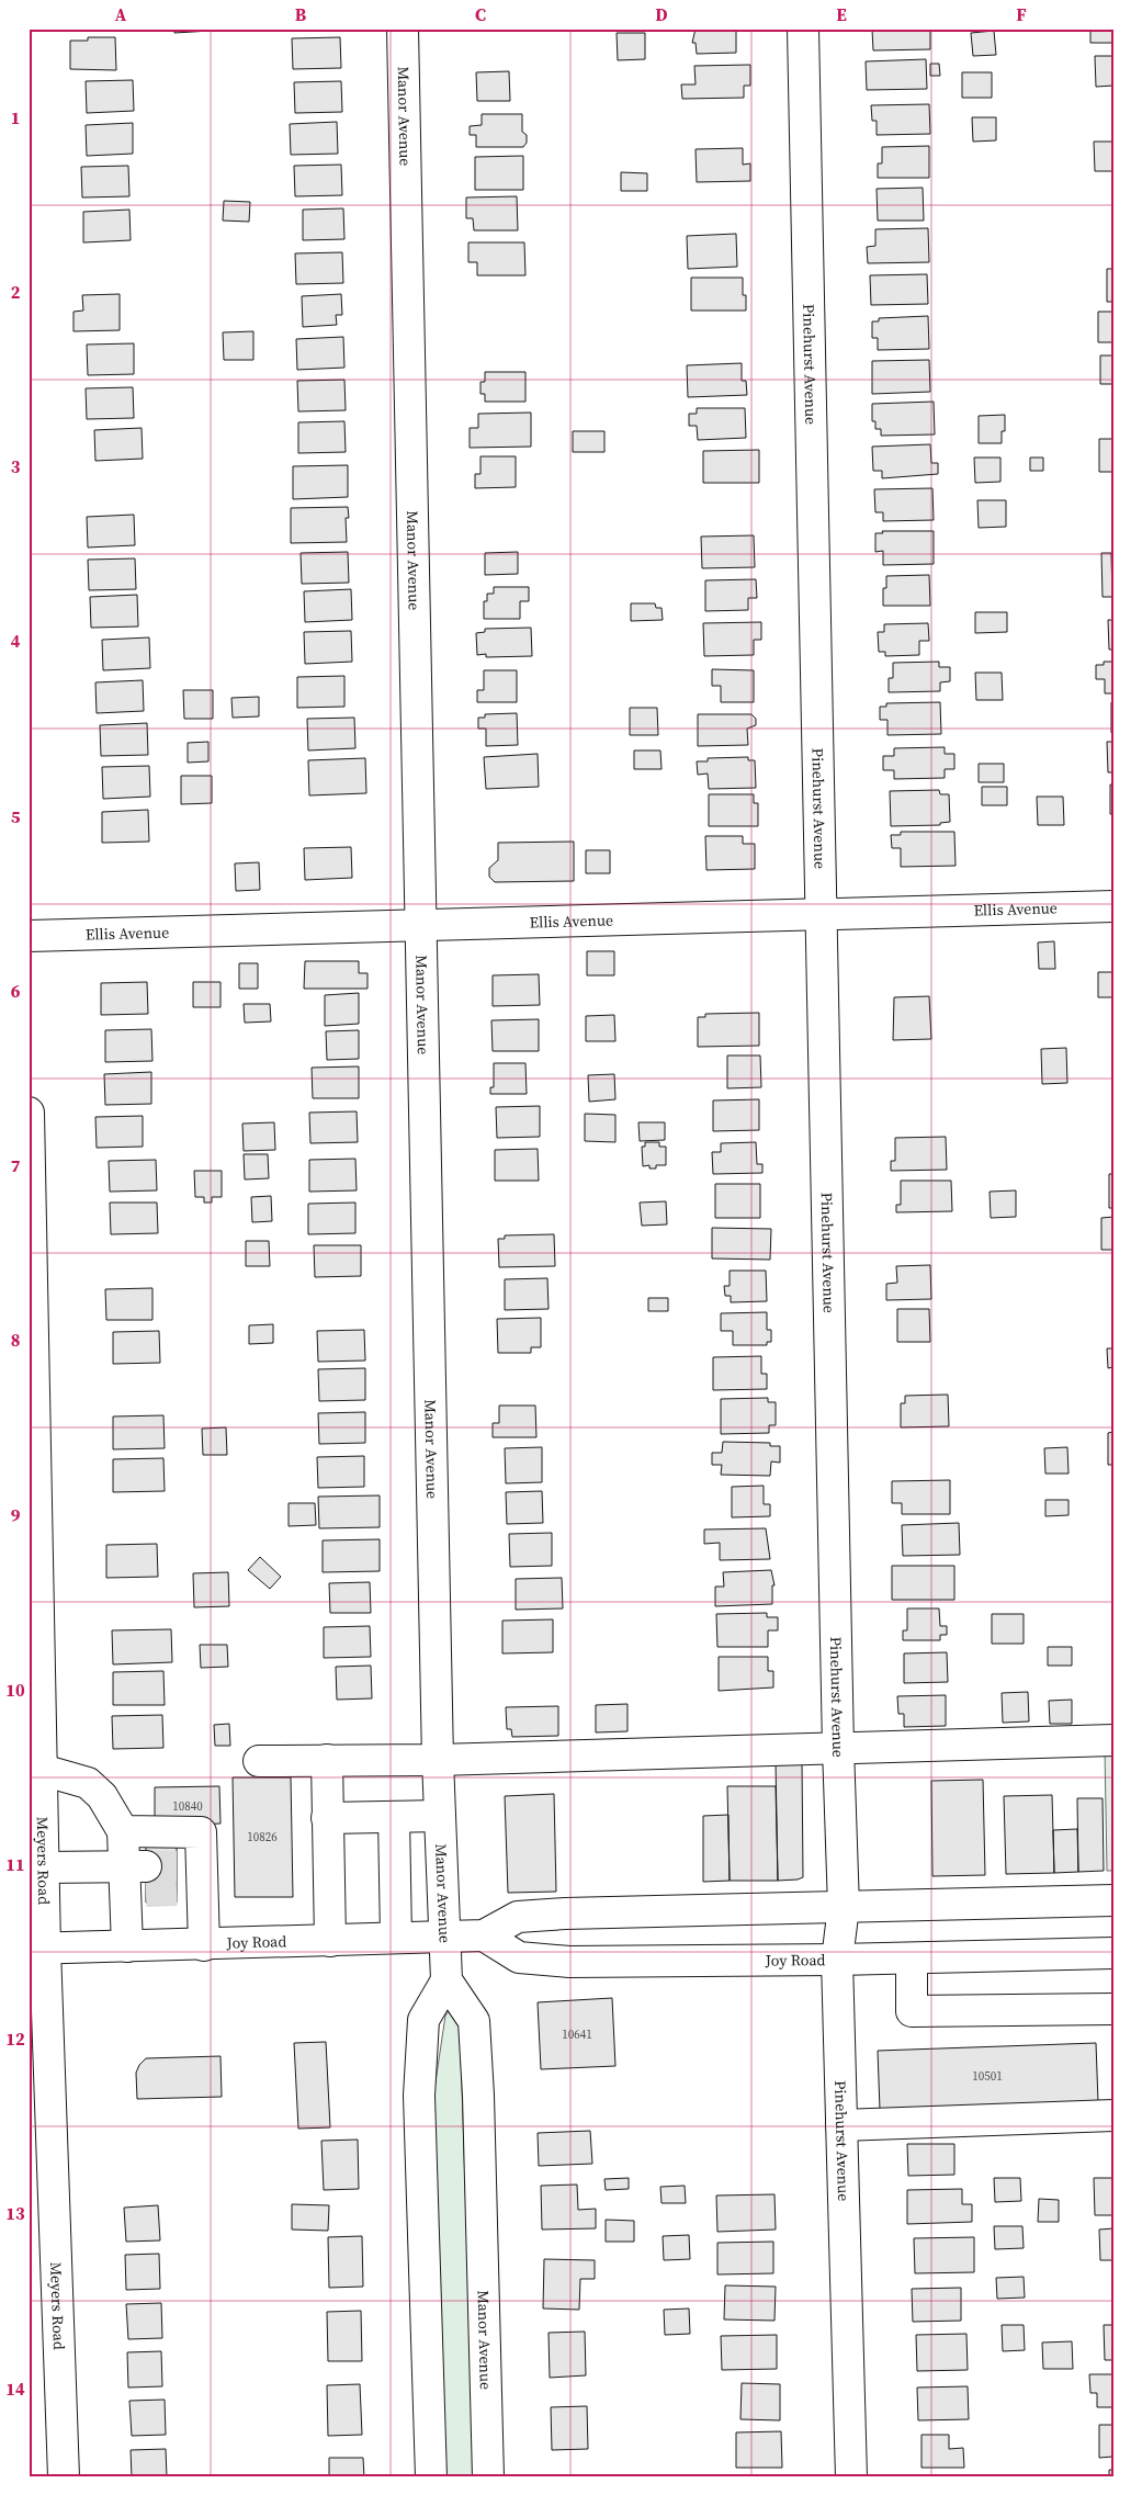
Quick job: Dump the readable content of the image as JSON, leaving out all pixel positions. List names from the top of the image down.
{
  "streets": {
    "street": [
      "Manor Avenue",
      "Pinehurst Avenue",
      "Ellis Avenue",
      "Meyers Road",
      "Joy Road"
    ]
  },
  "crossings": [
    ["Manor Avenue", "Ellis Avenue"],
    ["Manor Avenue", "Joy Road"],
    ["Pinehurst Avenue", "Ellis Avenue"],
    ["Pinehurst Avenue", "Joy Road"],
    ["Meyers Road", "Joy Road"]
  ],
  "house_numbers": [
    "10840",
    "10826",
    "10641",
    "10501"
  ],
  "grid": {
    "columns": [
      "A",
      "B",
      "C",
      "D",
      "E",
      "F"
    ],
    "rows": [
      "1",
      "2",
      "3",
      "4",
      "5",
      "6",
      "7",
      "8",
      "9",
      "10",
      "11",
      "12",
      "13",
      "14"
    ]
  }
}
